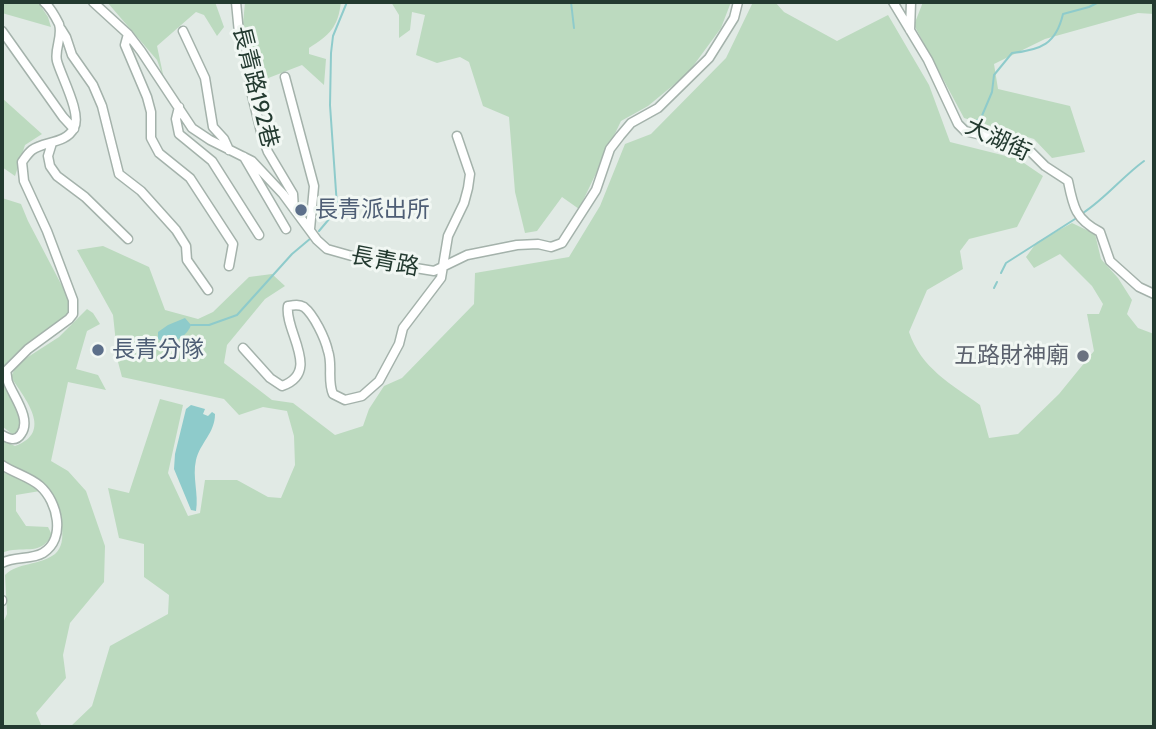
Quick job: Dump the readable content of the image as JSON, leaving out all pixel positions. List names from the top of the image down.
{
  "streets": {
    "street": ["長青路192巷", "大湖街", "長青路"]
  },
  "crossings": [
    ["長青路192巷", "長青路"]
  ],
  "places": ["長青派出所", "長青分隊", "五路財神廟"]
}
